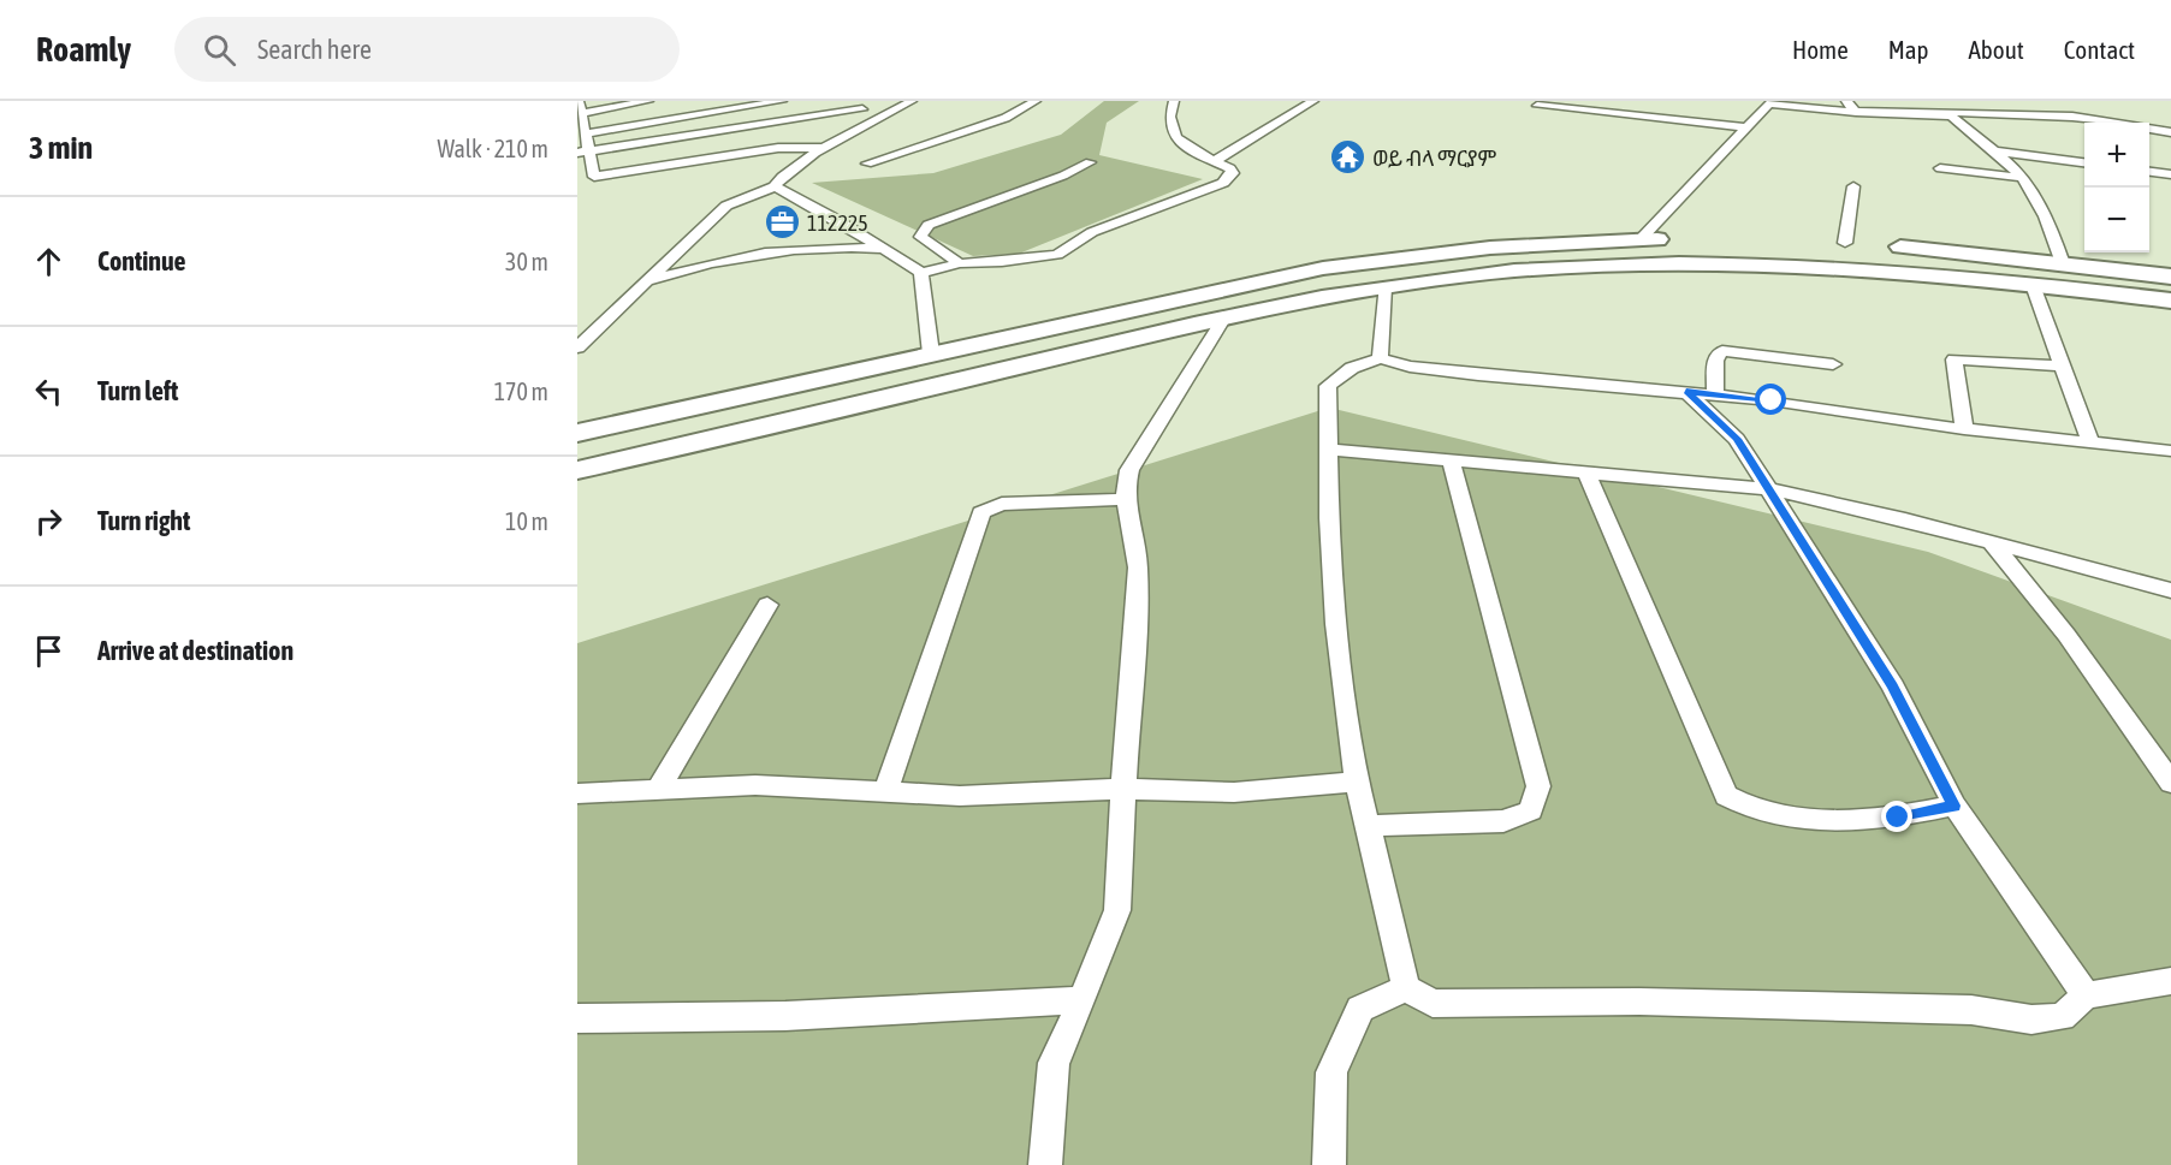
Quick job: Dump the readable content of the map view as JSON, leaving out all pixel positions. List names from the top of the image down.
{
  "places": {
    "temple": ["ወይ ብላ ማርያም"],
    "office": ["112225"]
  },
  "page": {
    "header": "Roamly",
    "search": "Search here",
    "nav": [
      "Home",
      "Map",
      "About",
      "Contact"
    ],
    "heading": ["3 min", "Walk · 210 m"],
    "map_buttons": ["+", "−"],
    "list": [
      ["Continue", "30 m"],
      ["Turn left", "170 m"],
      ["Turn right", "10 m"],
      "Arrive at destination"
    ]
  }
}
